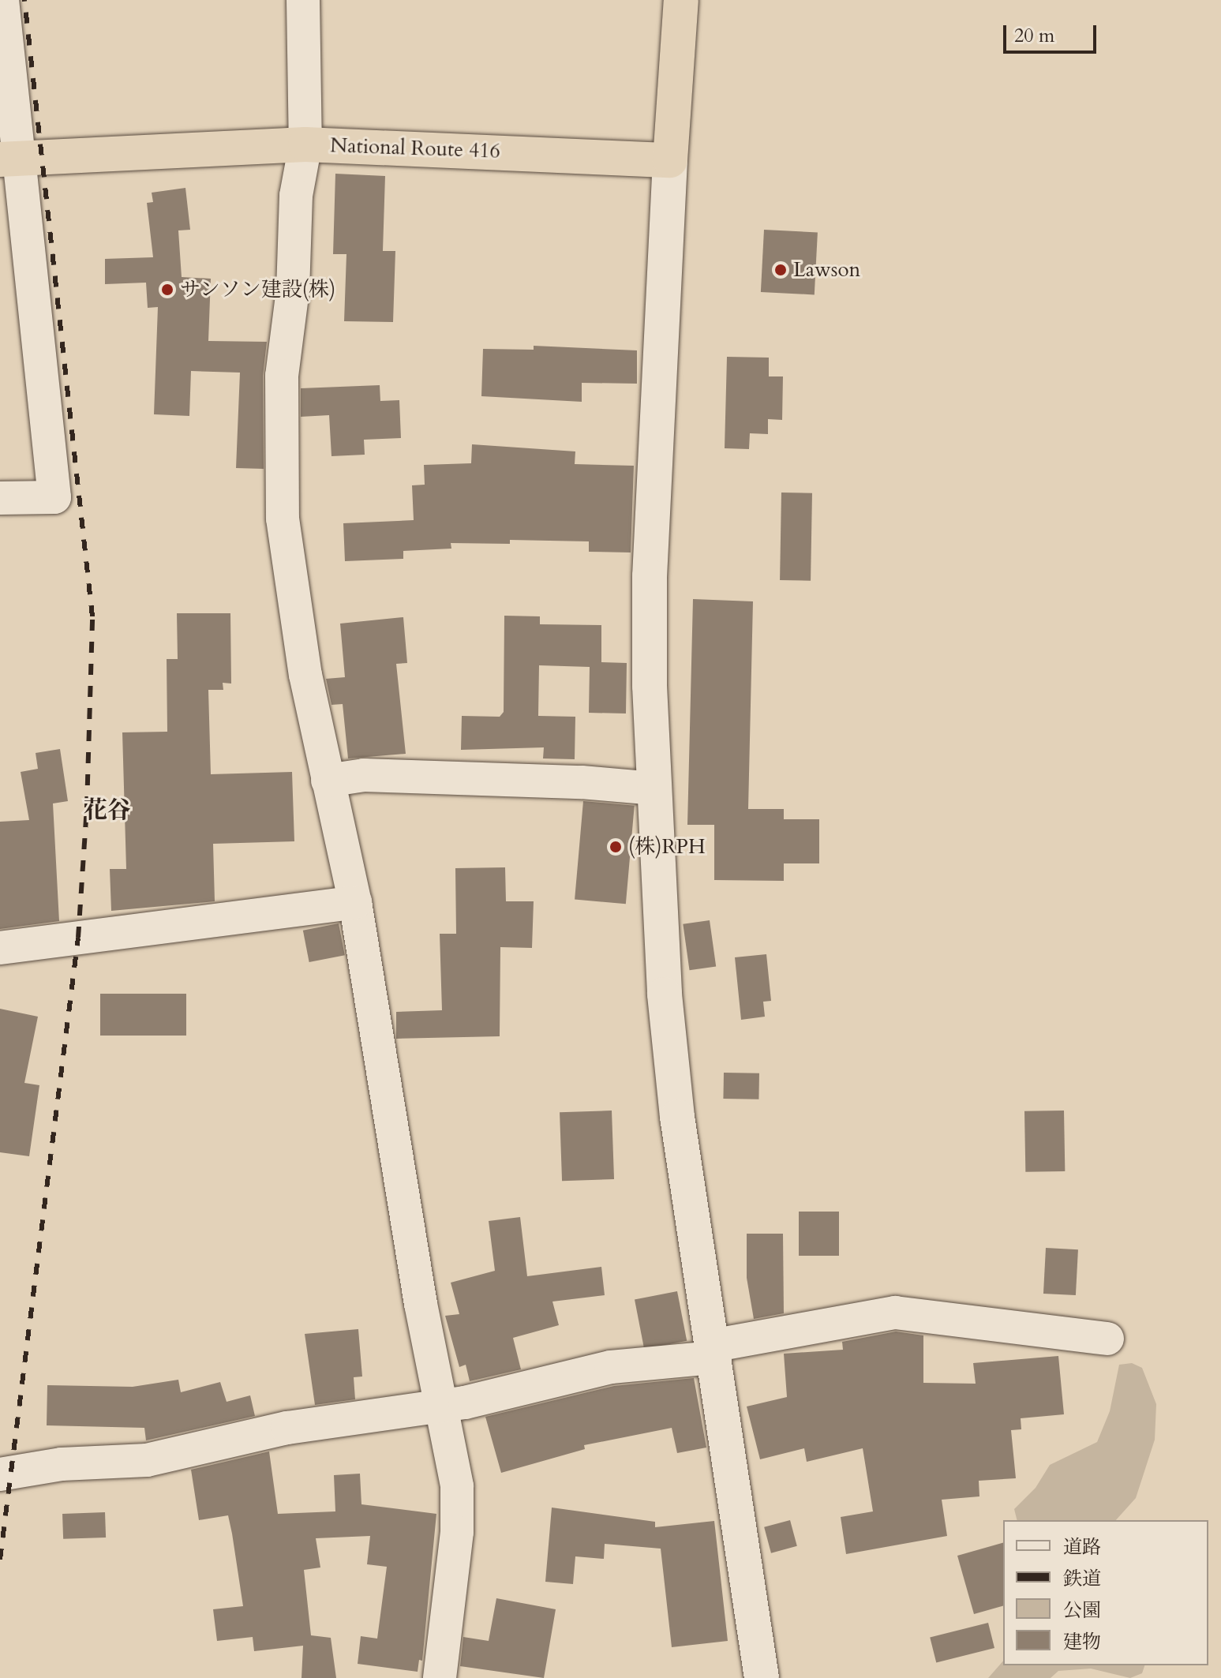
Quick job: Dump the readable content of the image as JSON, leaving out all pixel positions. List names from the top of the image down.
{
  "streets": {
    "highway": ["National Route 416"]
  },
  "districts": ["花谷"],
  "places": ["Lawson", "サンソン建設(株)", "(株)RPH"],
  "legend": [
    "道路",
    "鉄道",
    "公園",
    "建物"
  ],
  "scale_bar": "20 m"
}
